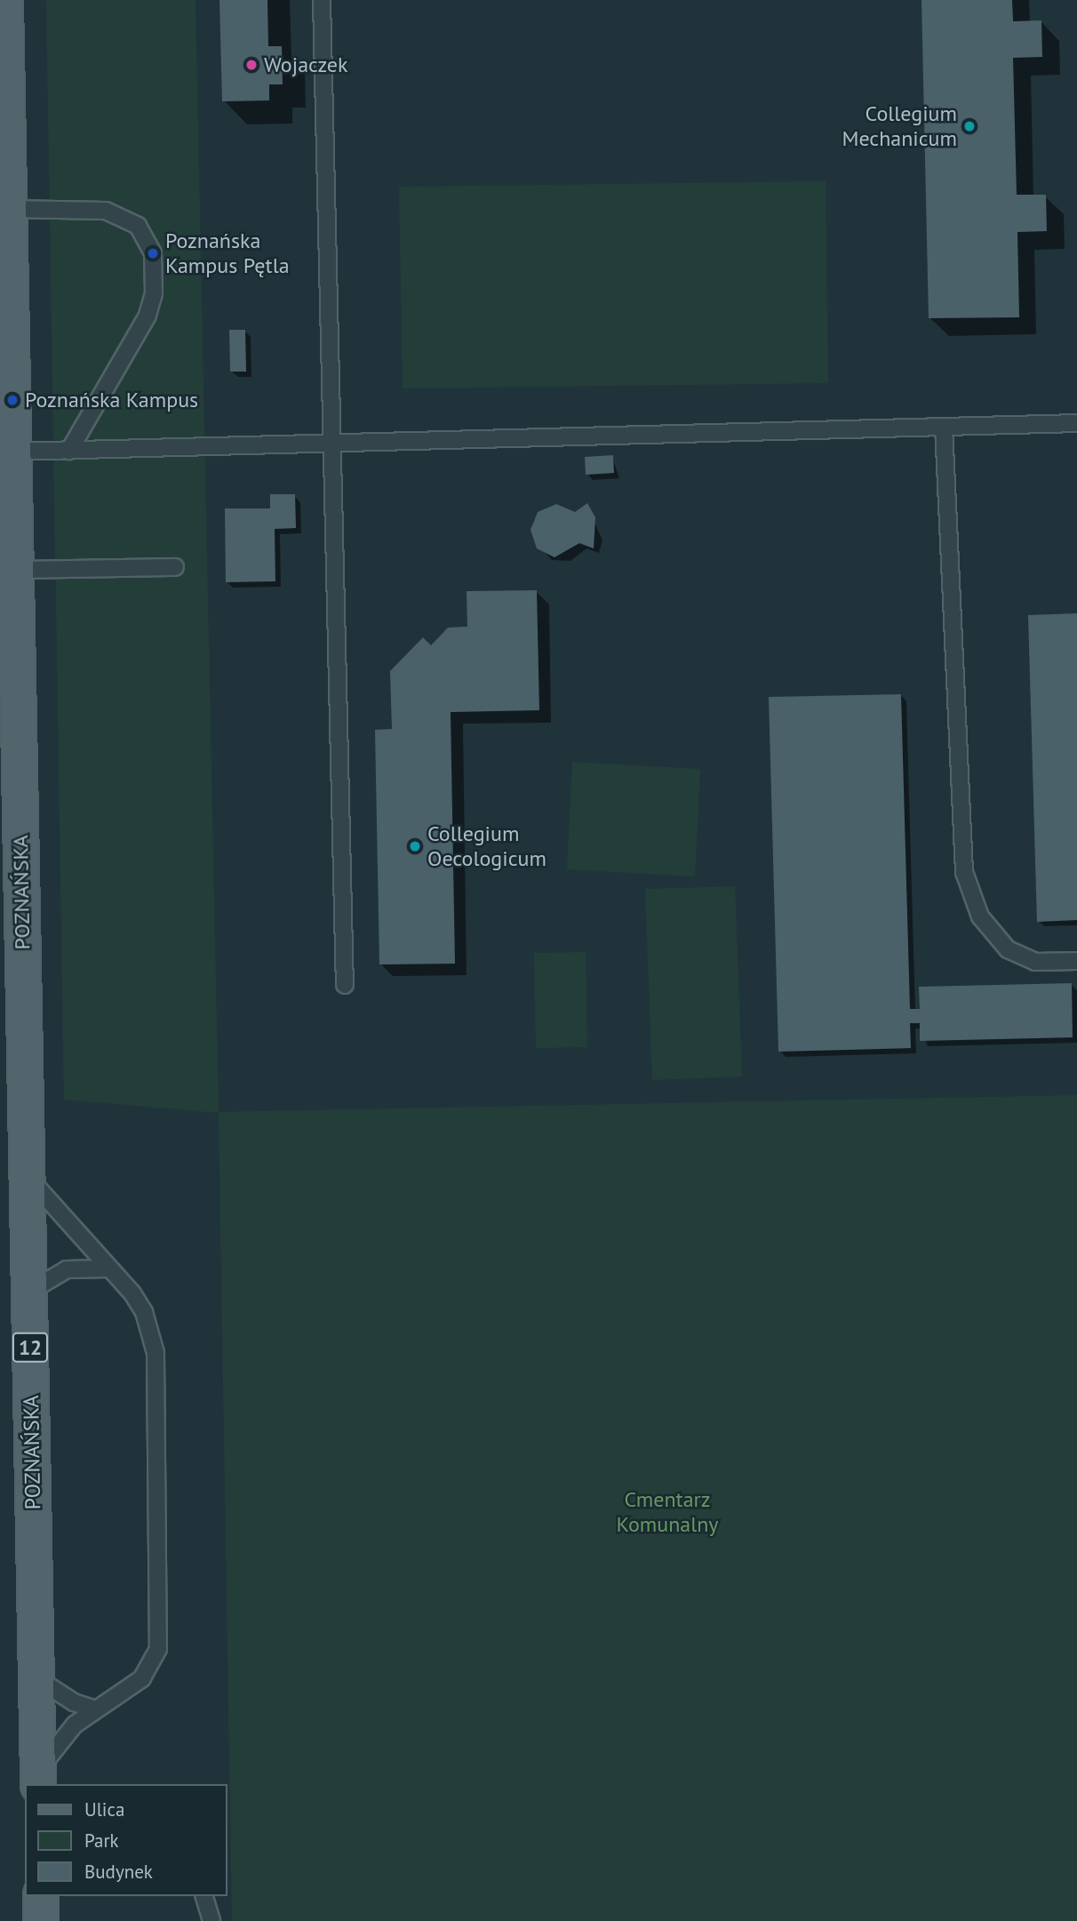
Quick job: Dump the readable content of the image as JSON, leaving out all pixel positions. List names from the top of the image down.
{
  "streets": {
    "main road": ["POZNAŃSKA", "12"]
  },
  "parks": ["Cmentarz Komunalny"],
  "places": [
    "Wojaczek",
    "Collegium Mechanicum",
    "Poznańska Kampus Pętla",
    "Poznańska Kampus",
    "Collegium Oecologicum"
  ],
  "legend": ["Ulica", "Park", "Budynek"]
}
